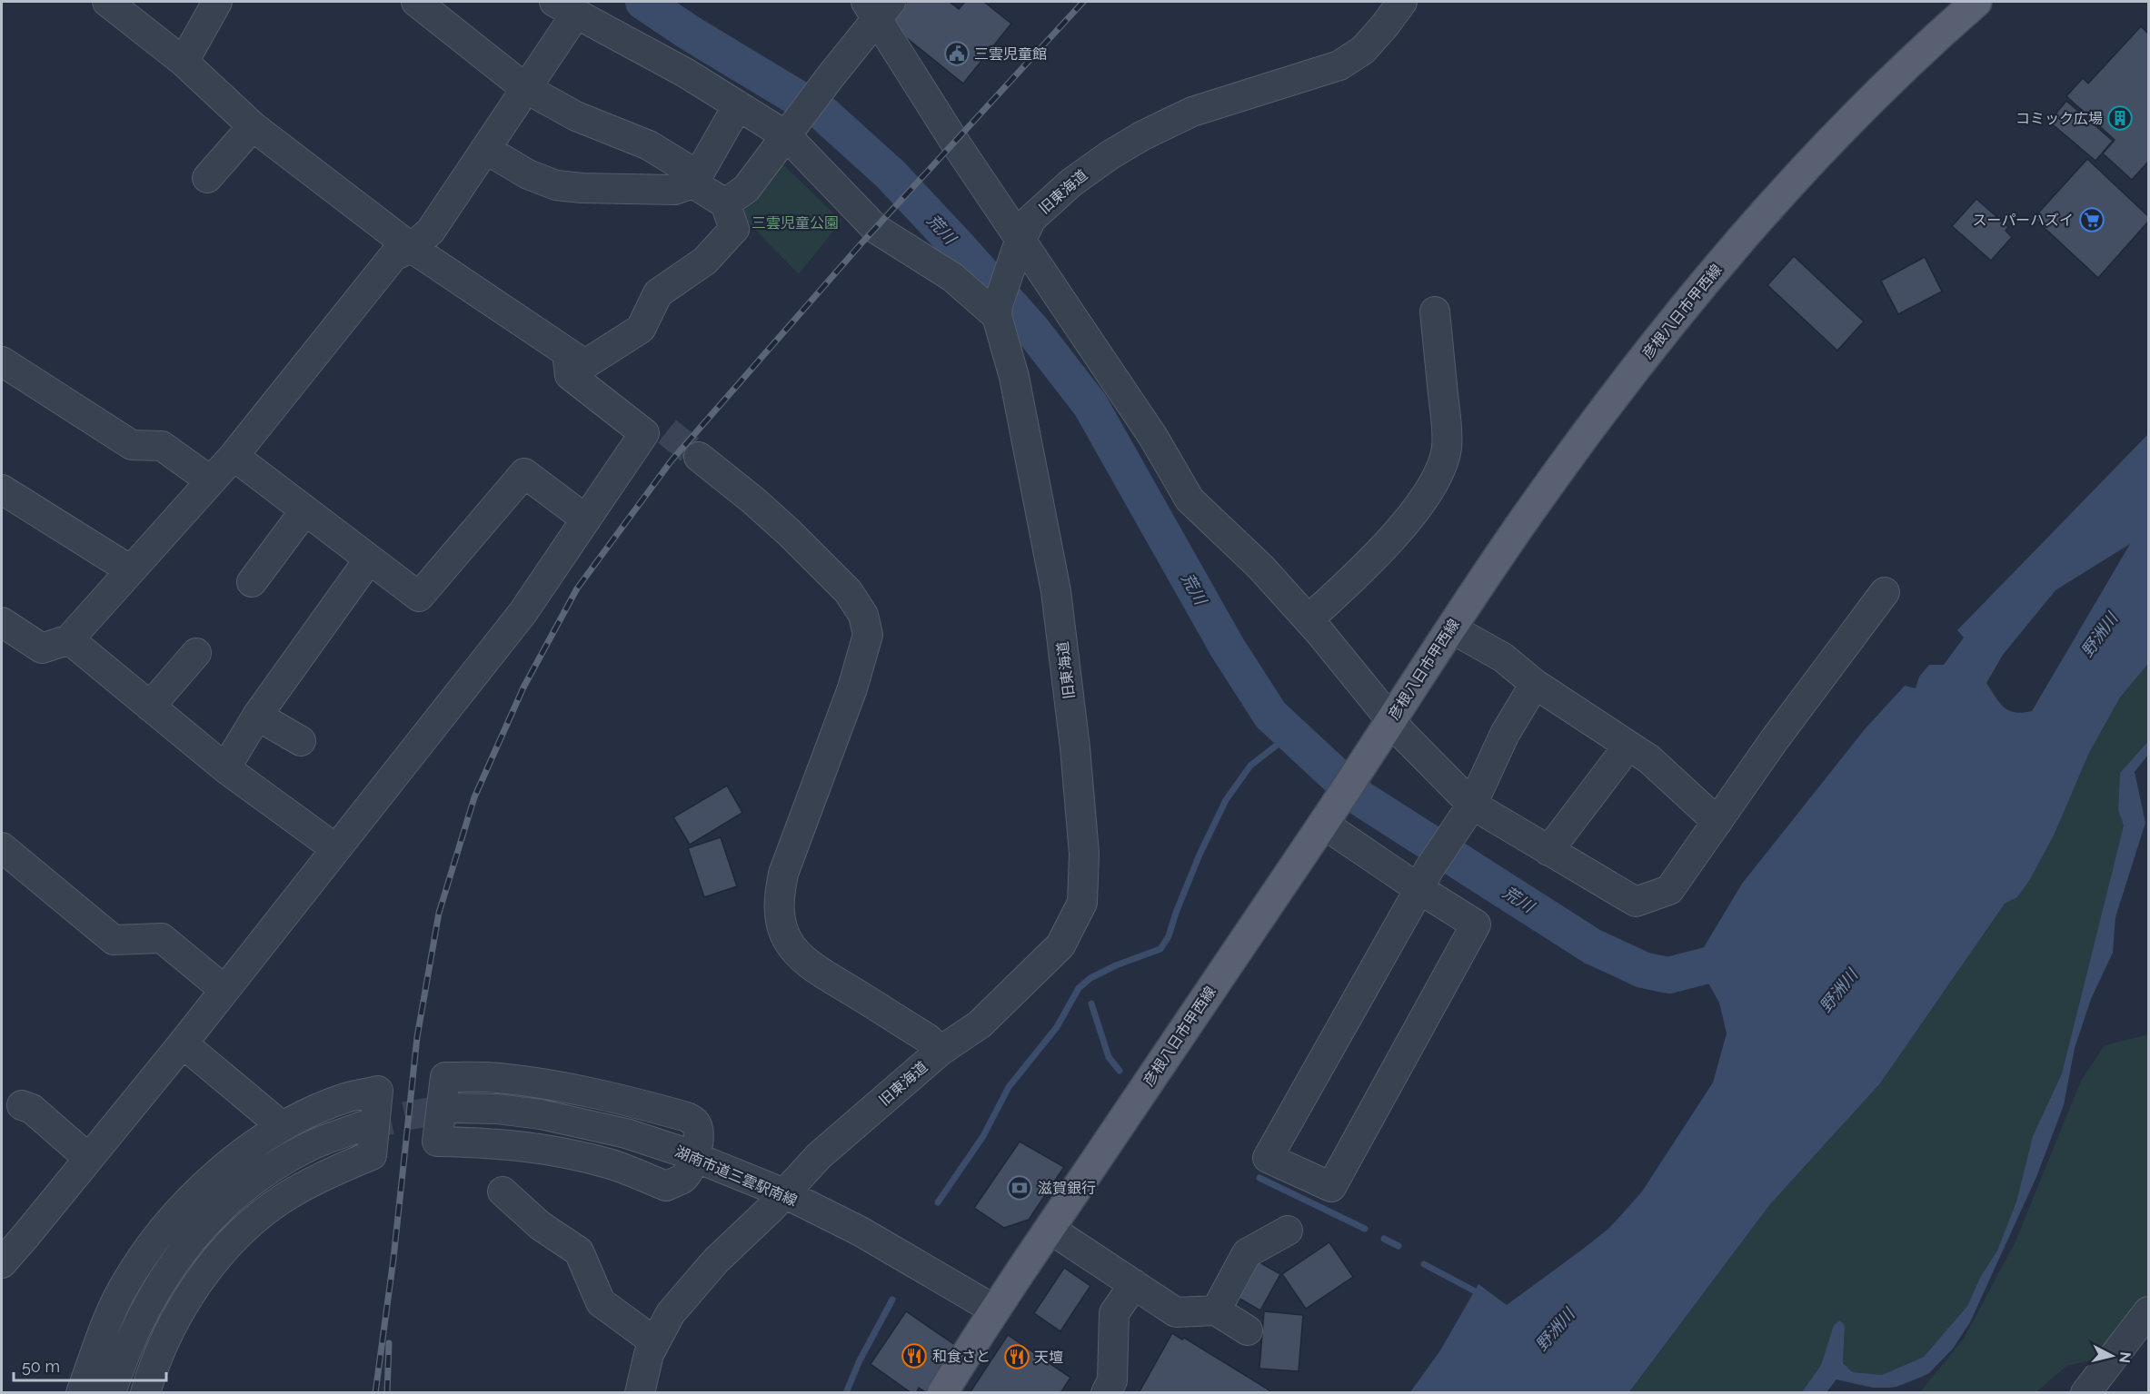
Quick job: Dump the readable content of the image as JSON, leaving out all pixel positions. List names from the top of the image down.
{
  "streets": {
    "main road": ["彦根八日市甲西線"],
    "street": ["旧東海道", "湖南市道三雲駅南線"]
  },
  "crossings": [
    ["旧東海道", "湖南市道三雲駅南線"],
    ["彦根八日市甲西線", "湖南市道三雲駅南線"]
  ],
  "water": ["荒川", "野洲川"],
  "parks": ["三雲児童公園"],
  "places": {
    "public building": ["三雲児童館"],
    "building": ["コミック広場"],
    "supermarket": ["スーパーハズイ"],
    "bank": ["滋賀銀行"],
    "restaurant": ["和食さと", "天壇"]
  },
  "scale_bar": "50 m",
  "north": "right"
}
